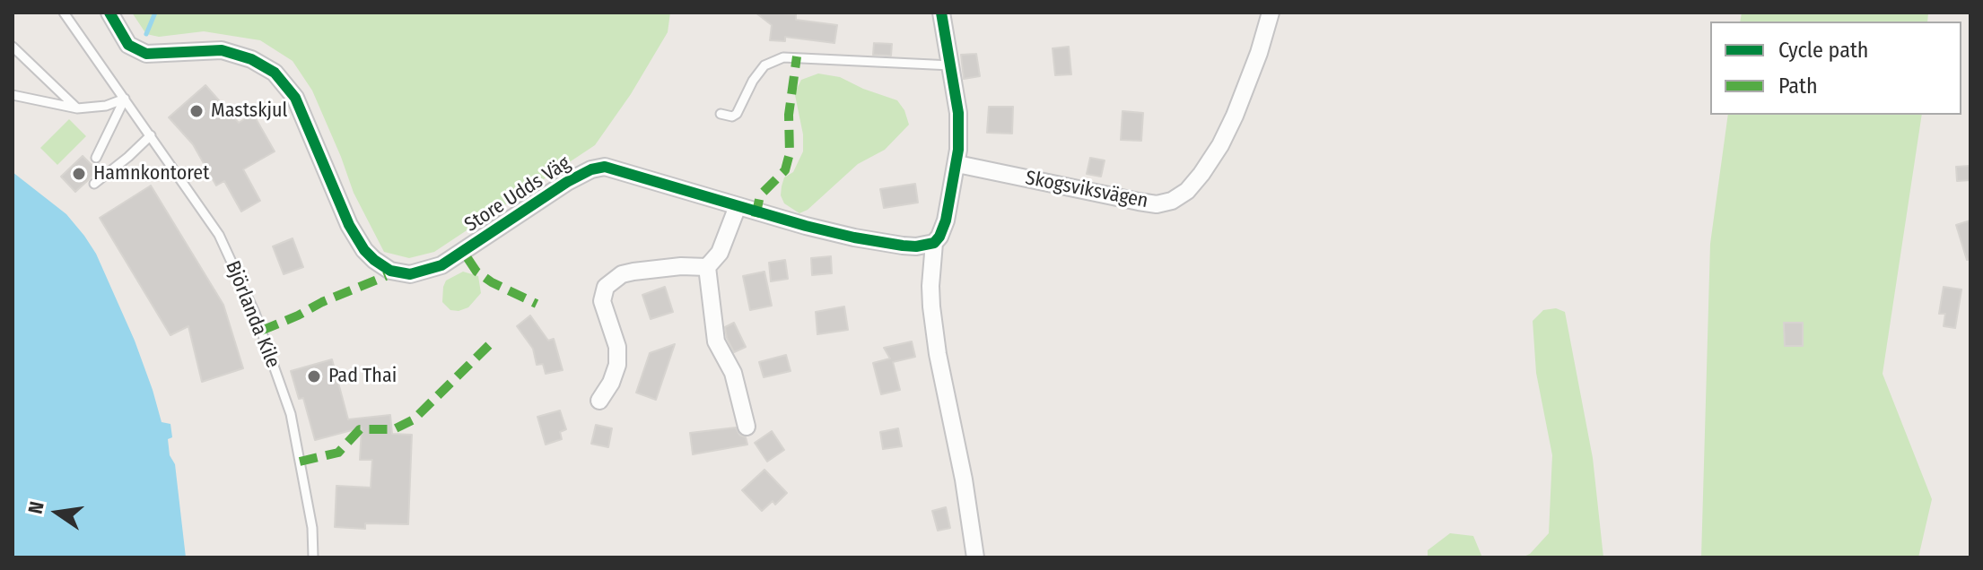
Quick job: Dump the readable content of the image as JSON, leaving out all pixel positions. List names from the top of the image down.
{
  "streets": {
    "street": ["Skogsviksvägen", "Store Udds Väg"],
    "lane": ["Björlanda Kile"]
  },
  "places": ["Mastskjul", "Hamnkontoret", "Pad Thai"],
  "legend": ["Cycle path", "Path"],
  "north": "left"
}
